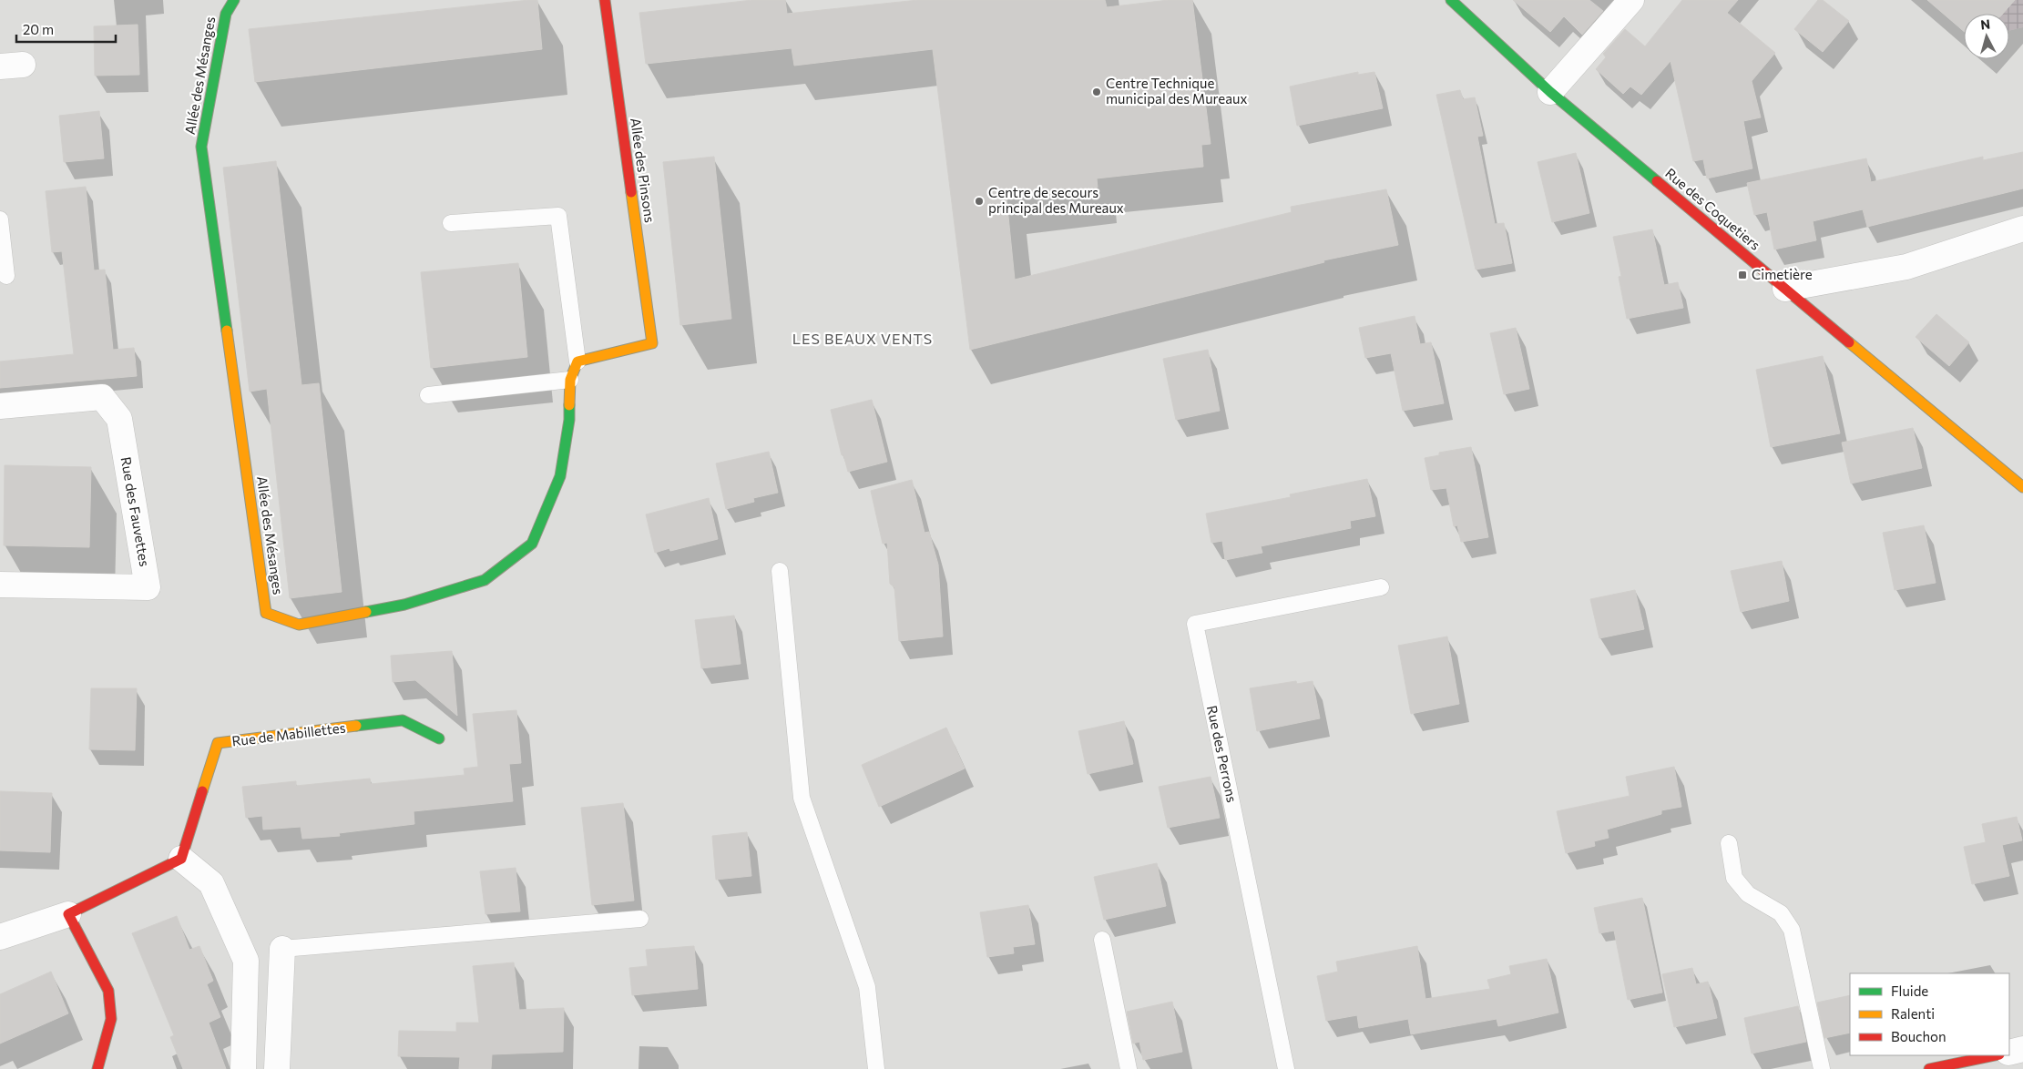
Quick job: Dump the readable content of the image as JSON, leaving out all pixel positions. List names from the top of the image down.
{
  "streets": {
    "street": [
      "Allée des Mésanges",
      "Allée des Pinsons",
      "Rue des Coquetiers",
      "Rue des Fauvettes",
      "Rue de Mabillettes"
    ],
    "lane": ["Rue des Perrons"]
  },
  "crossings": [
    ["Allée des Mésanges", "Allée des Pinsons"]
  ],
  "districts": ["LES BEAUX VENTS"],
  "places": {
    "other": ["Centre Technique municipal des Mureaux", "Centre de secours principal des Mureaux"],
    "transit": ["Cimetière"]
  },
  "legend": ["Fluide", "Ralenti", "Bouchon"],
  "scale_bar": "20 m",
  "north": "top"
}
